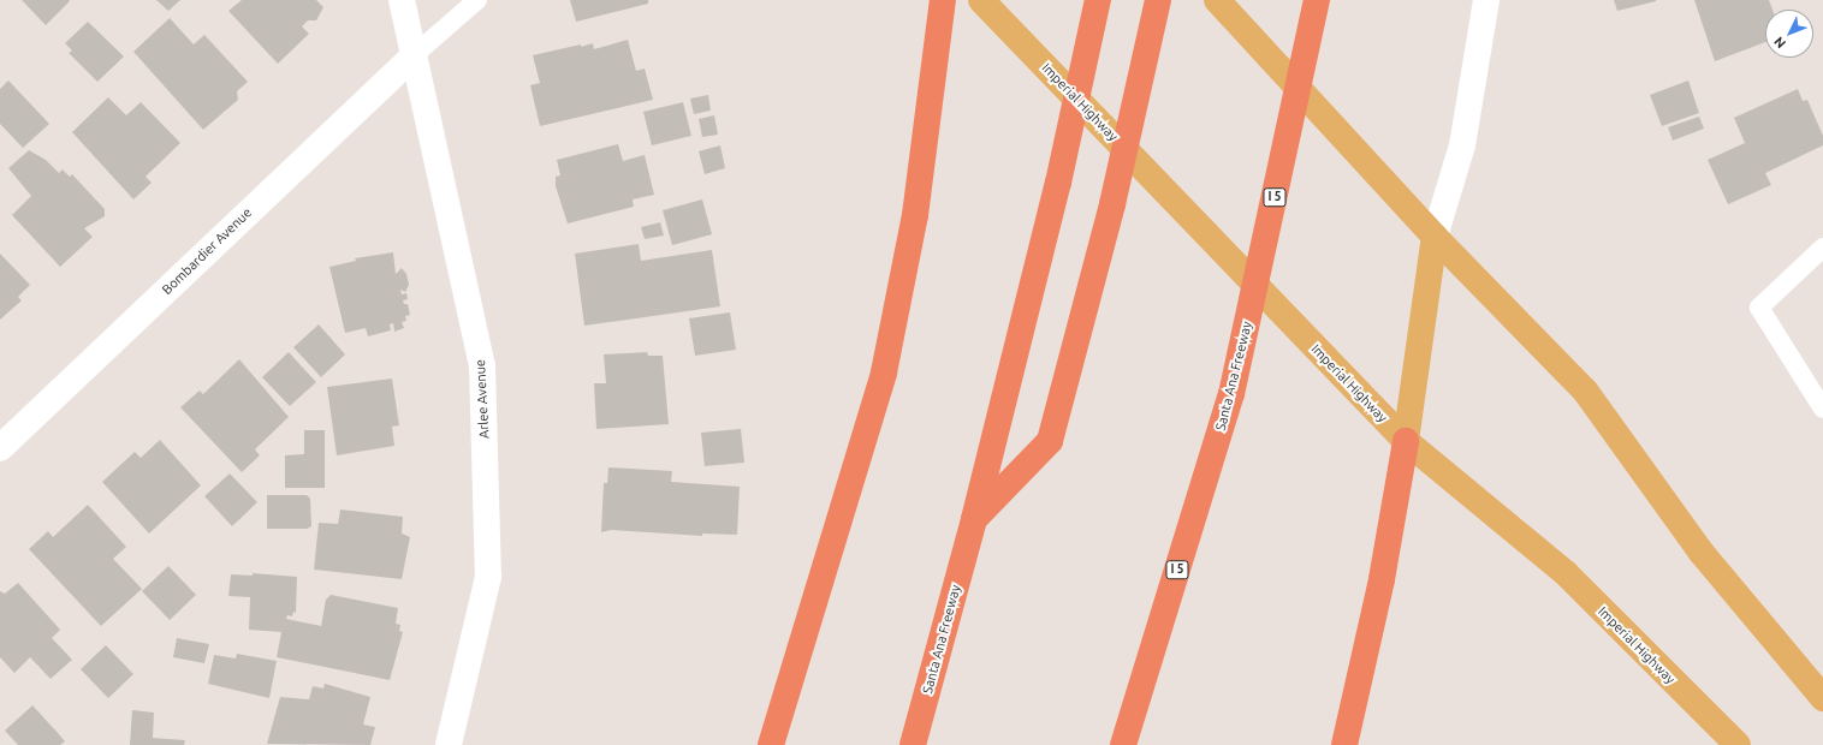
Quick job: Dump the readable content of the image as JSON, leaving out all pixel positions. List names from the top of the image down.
{
  "streets": {
    "highway": ["I 5", "Santa Ana Freeway"],
    "main road": ["Imperial Highway"],
    "street": ["Bombardier Avenue", "Arlee Avenue"]
  },
  "crossings": [
    ["Bombardier Avenue", "Arlee Avenue"]
  ],
  "north": "bottom left"
}
